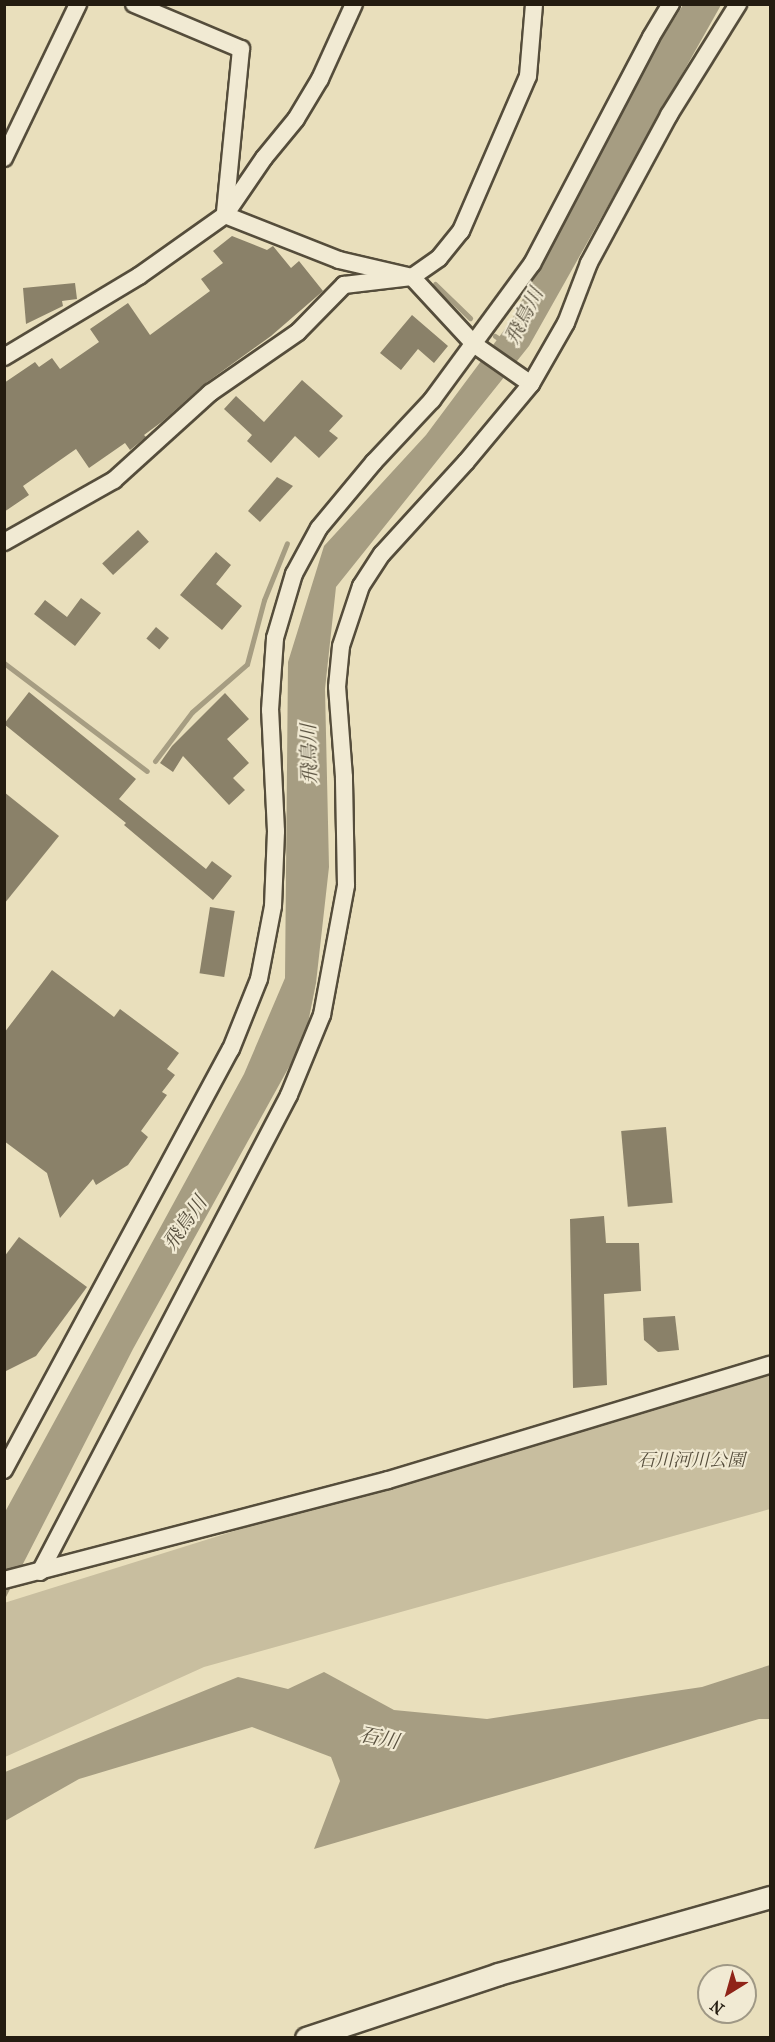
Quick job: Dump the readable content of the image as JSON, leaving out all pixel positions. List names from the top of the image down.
{
  "water": ["飛鳥川", "石川"],
  "parks": ["石川河川公園"],
  "north": "bottom left"
}
